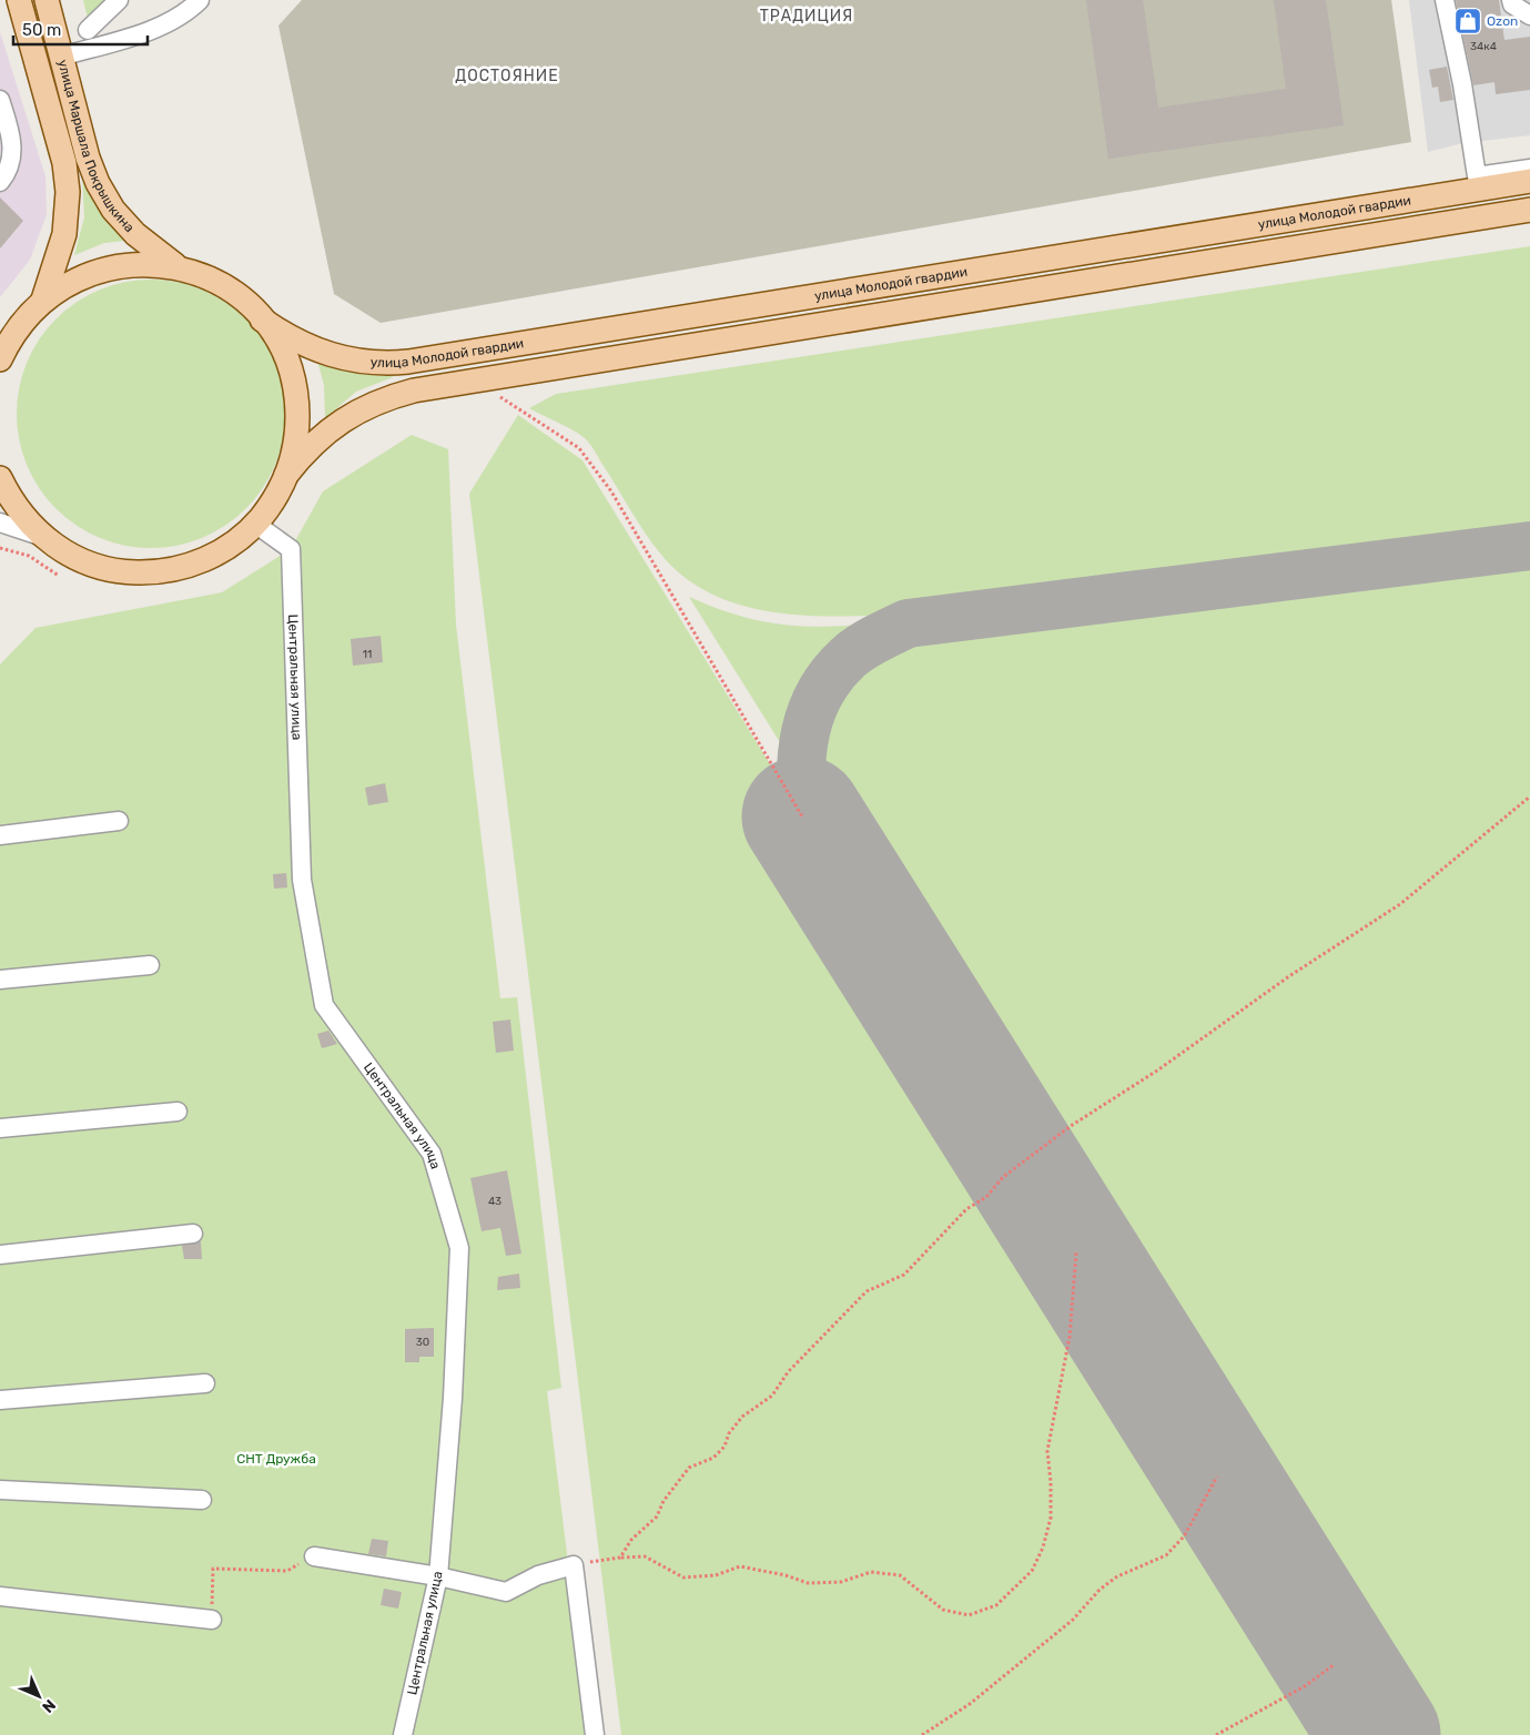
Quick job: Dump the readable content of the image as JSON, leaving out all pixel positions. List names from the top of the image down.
{
  "streets": {
    "main road": ["улица Маршала Покрышкина", "улица Молодой гвардии"],
    "street": ["Центральная улица"]
  },
  "districts": ["ТРАДИЦИЯ", "ДОСТОЯНИЕ"],
  "parks": ["СНТ Дружба"],
  "places": {
    "shop": ["Ozon"]
  },
  "house_numbers": [
    "34к4",
    "11",
    "43",
    "30"
  ],
  "scale_bar": "50 m",
  "north": "bottom right"
}
